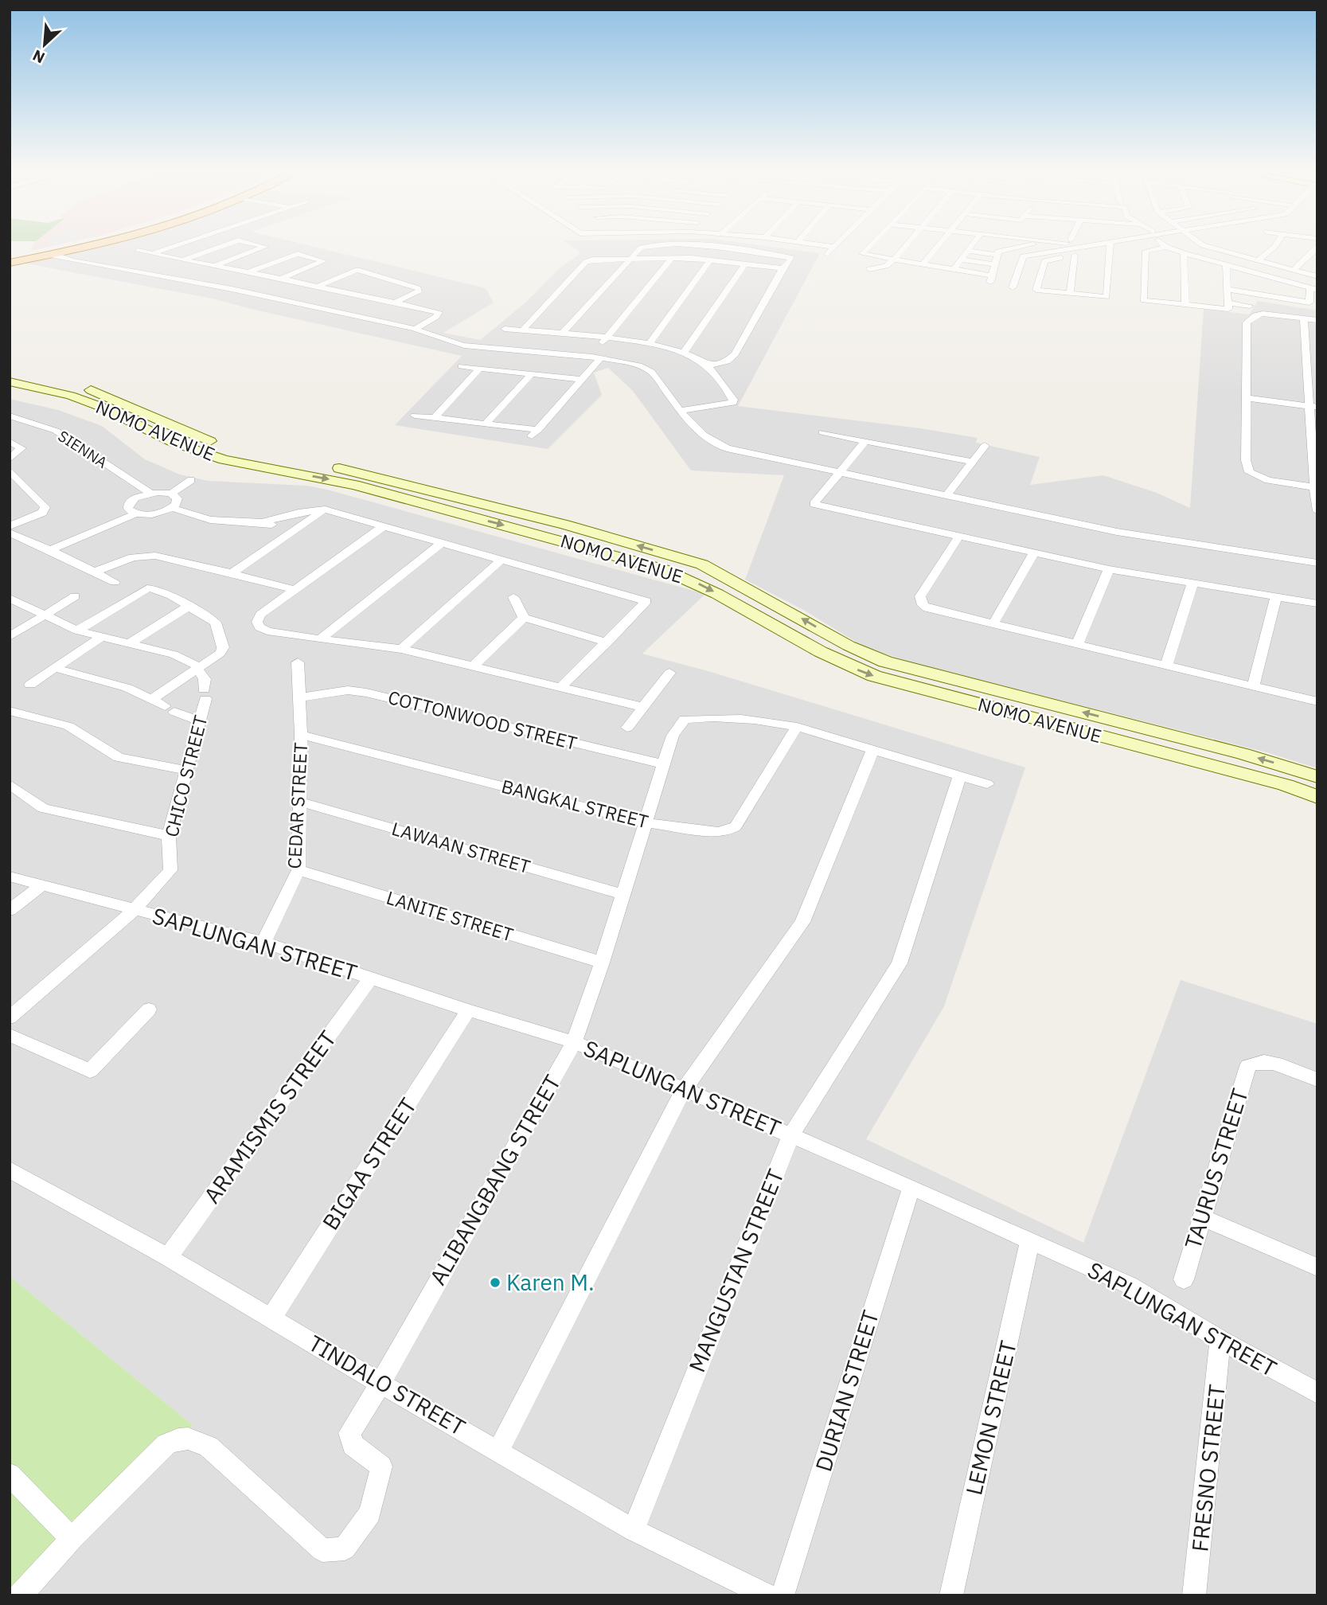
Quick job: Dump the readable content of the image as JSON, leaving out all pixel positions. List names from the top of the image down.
{
  "streets": {
    "main road": ["NOMO AVENUE"],
    "street": [
      "SIENNA",
      "COTTONWOOD STREET",
      "CHICO STREET",
      "BANGKAL STREET",
      "CEDAR STREET",
      "LAWAAN STREET",
      "LANITE STREET",
      "SAPLUNGAN STREET",
      "ARAMISMIS STREET",
      "BIGAA STREET",
      "TAURUS STREET",
      "ALIBANGBANG STREET",
      "MANGUSTAN STREET",
      "TINDALO STREET",
      "DURIAN STREET",
      "LEMON STREET",
      "FRESNO STREET"
    ]
  },
  "crossings": [
    ["COTTONWOOD STREET", "CEDAR STREET"],
    ["COTTONWOOD STREET", "ALIBANGBANG STREET"],
    ["CHICO STREET", "SAPLUNGAN STREET"],
    ["BANGKAL STREET", "CEDAR STREET"],
    ["BANGKAL STREET", "ALIBANGBANG STREET"],
    ["CEDAR STREET", "LAWAAN STREET"],
    ["CEDAR STREET", "LANITE STREET"],
    ["CEDAR STREET", "SAPLUNGAN STREET"],
    ["LAWAAN STREET", "ALIBANGBANG STREET"],
    ["LANITE STREET", "ALIBANGBANG STREET"],
    ["SAPLUNGAN STREET", "ARAMISMIS STREET"],
    ["SAPLUNGAN STREET", "BIGAA STREET"],
    ["SAPLUNGAN STREET", "ALIBANGBANG STREET"],
    ["SAPLUNGAN STREET", "MANGUSTAN STREET"],
    ["SAPLUNGAN STREET", "DURIAN STREET"],
    ["SAPLUNGAN STREET", "LEMON STREET"],
    ["SAPLUNGAN STREET", "FRESNO STREET"],
    ["ARAMISMIS STREET", "TINDALO STREET"],
    ["BIGAA STREET", "TINDALO STREET"],
    ["ALIBANGBANG STREET", "TINDALO STREET"],
    ["MANGUSTAN STREET", "TINDALO STREET"]
  ],
  "places": ["Karen M."],
  "north": "bottom left"
}
